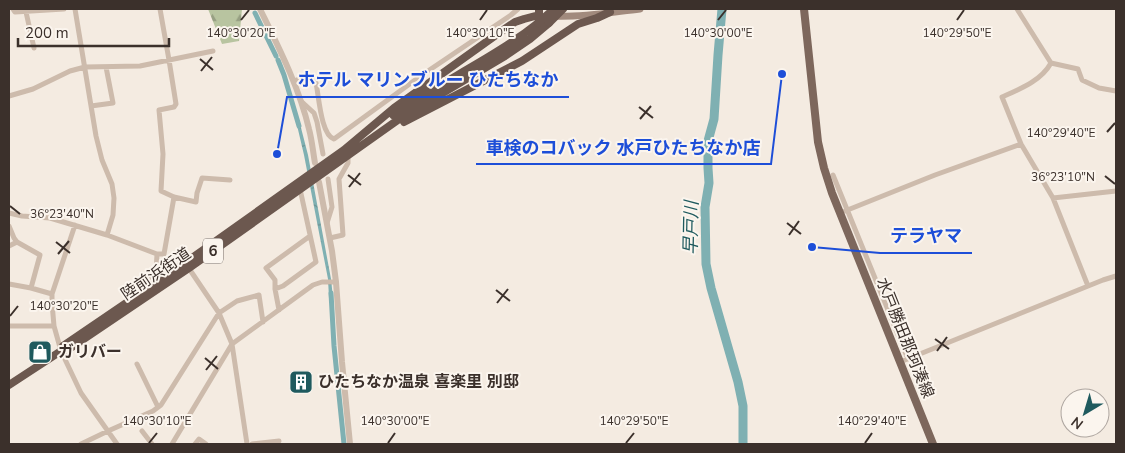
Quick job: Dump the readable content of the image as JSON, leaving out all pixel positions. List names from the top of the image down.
{
  "streets": {
    "highway": ["6", "陸前浜街道"],
    "main road": ["水戸勝田那珂湊線"]
  },
  "crossings": [
    ["6", "陸前浜街道"]
  ],
  "water": ["早戸川"],
  "places": {
    "other": ["車検のコバック 水戸ひたちなか店", "ホテル マリンブルー ひたちなか", "テラヤマ"],
    "shop": ["ガリバー"],
    "building": ["ひたちなか温泉 喜楽里 別邸"]
  },
  "scale_bar": "200 m",
  "north": "bottom left",
  "coordinates": [
    "140°30'20\"E",
    "140°30'10\"E",
    "140°30'00\"E",
    "140°29'50\"E",
    "140°29'40\"E",
    "36°23'10\"N",
    "36°23'40\"N"
  ]
}
